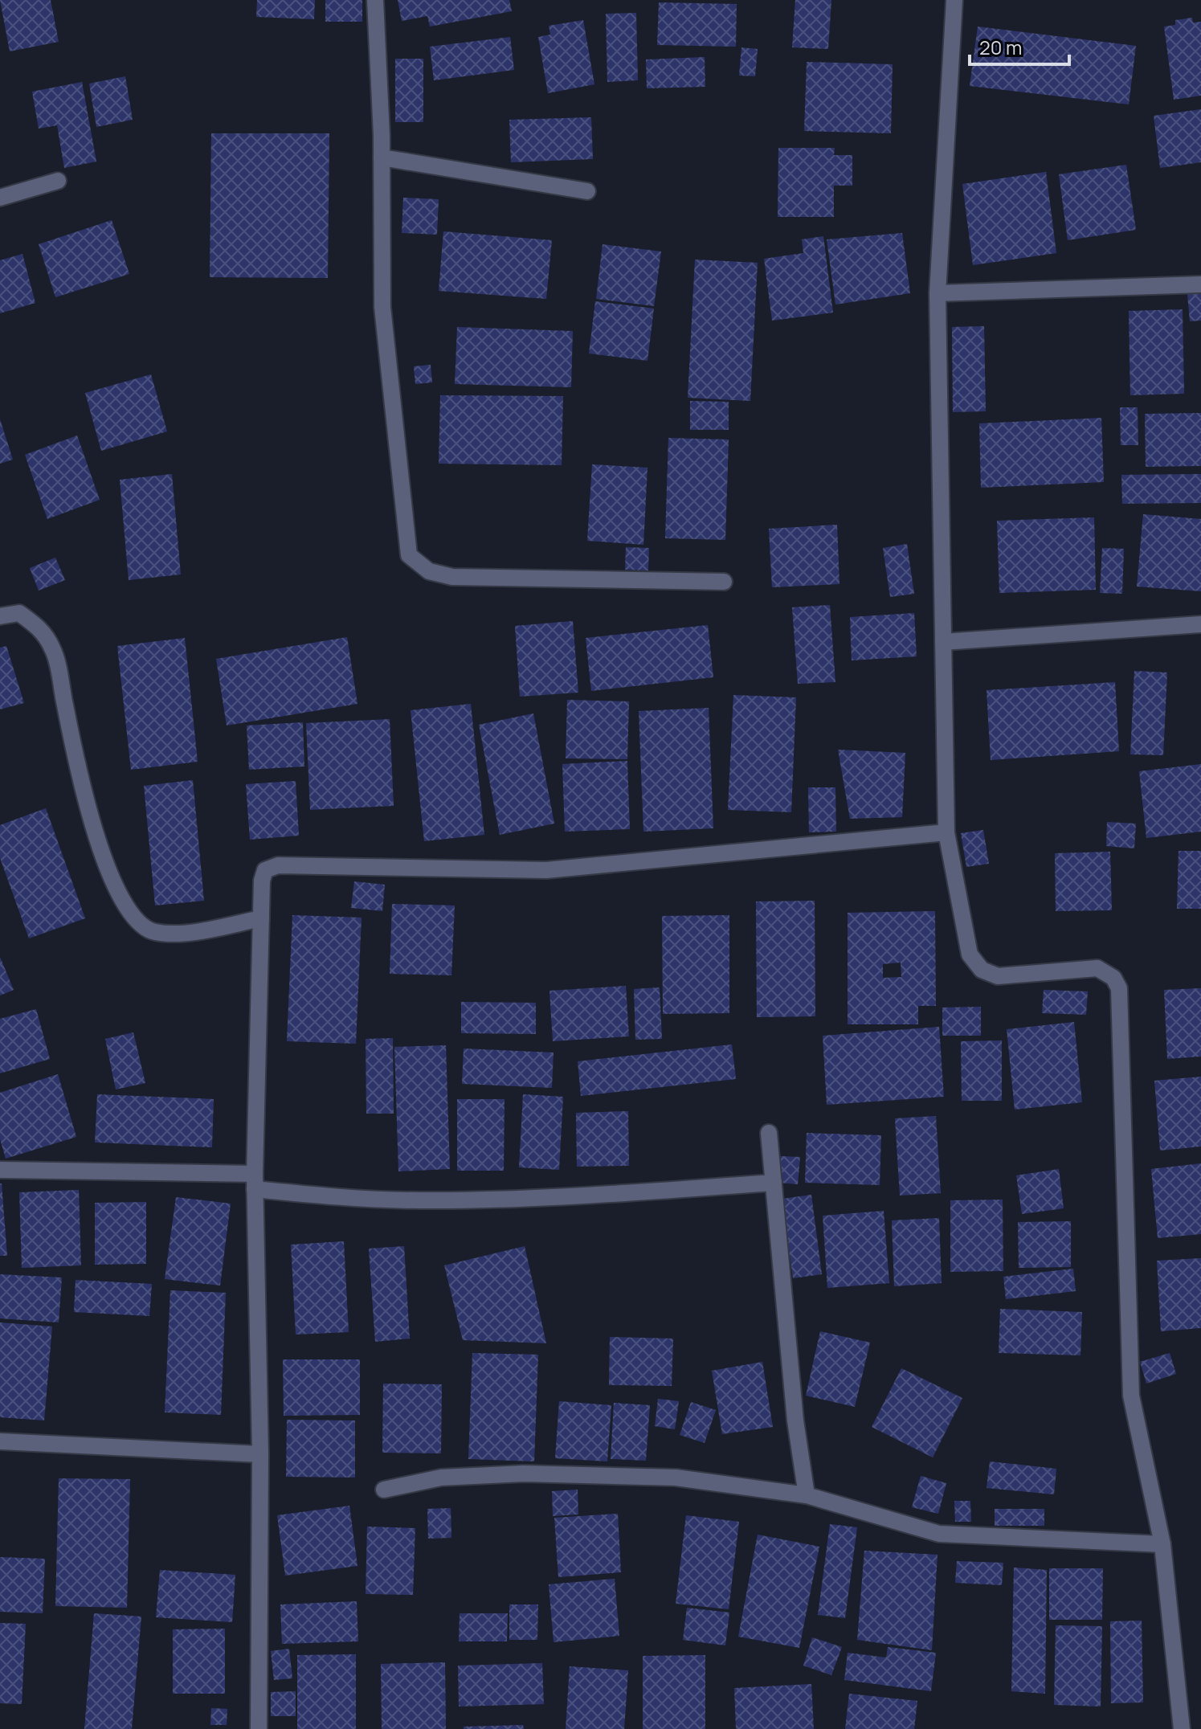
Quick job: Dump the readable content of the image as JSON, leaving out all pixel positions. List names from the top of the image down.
{
  "scale_bar": "20 m"
}
